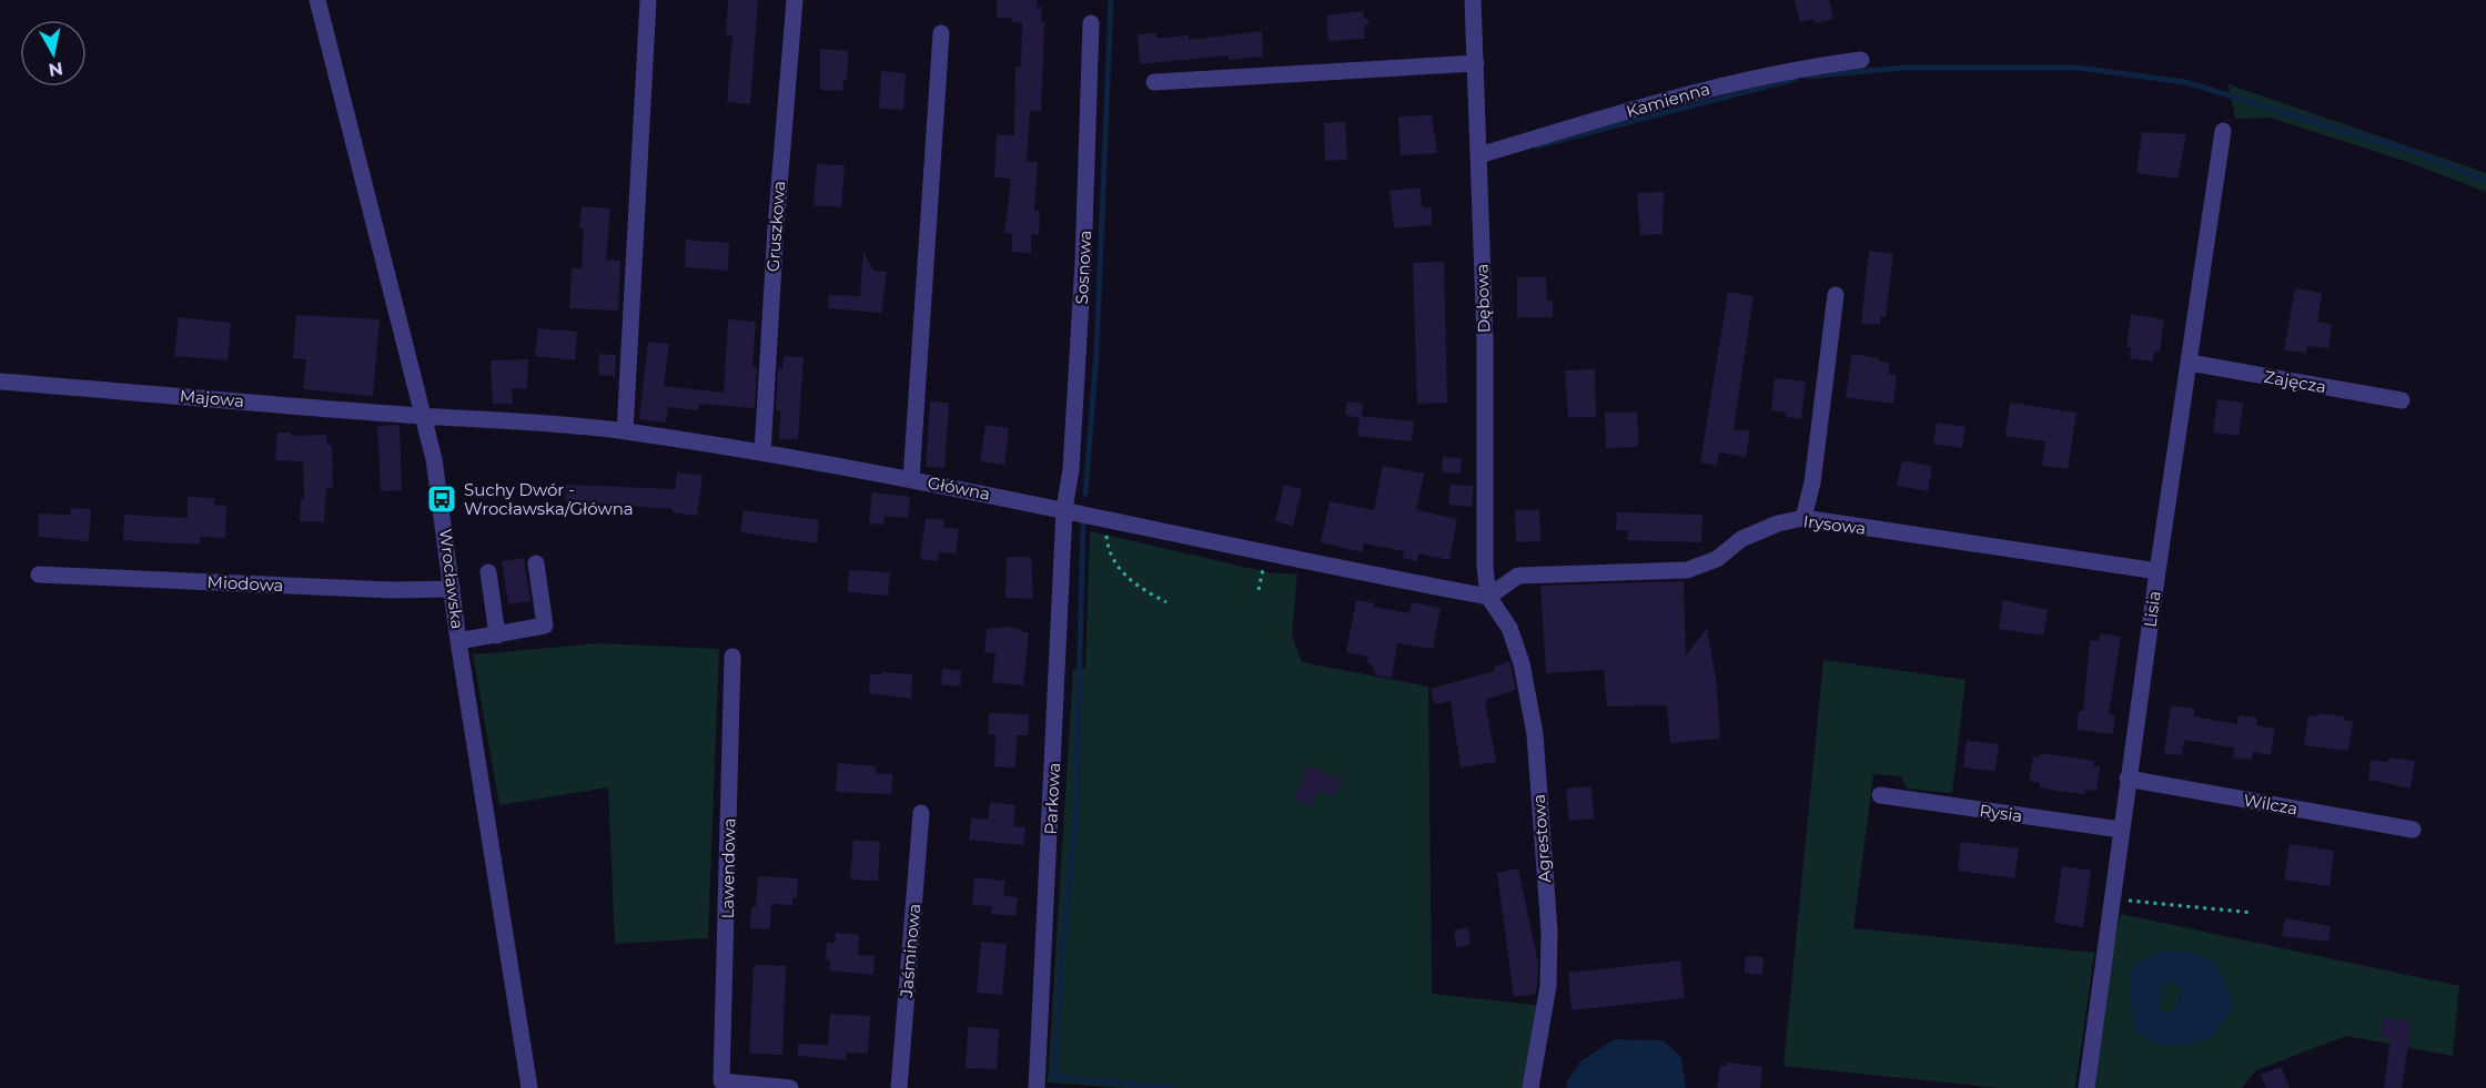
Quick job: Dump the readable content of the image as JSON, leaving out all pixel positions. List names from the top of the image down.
{
  "streets": {
    "street": [
      "Kamienna",
      "Gruszkowa",
      "Sosnowa",
      "Dębowa",
      "Zajęcza",
      "Majowa",
      "Główna",
      "Irysowa",
      "Wrocławska",
      "Miodowa",
      "Lisia",
      "Parkowa",
      "Wilcza",
      "Rysia",
      "Agrestowa",
      "Lawendowa",
      "Jaśminowa"
    ]
  },
  "crossings": [
    ["Kamienna", "Dębowa"],
    ["Gruszkowa", "Główna"],
    ["Sosnowa", "Główna"],
    ["Sosnowa", "Parkowa"],
    ["Dębowa", "Główna"],
    ["Dębowa", "Irysowa"],
    ["Dębowa", "Agrestowa"],
    ["Zajęcza", "Lisia"],
    ["Majowa", "Główna"],
    ["Majowa", "Wrocławska"],
    ["Główna", "Irysowa"],
    ["Główna", "Wrocławska"],
    ["Główna", "Parkowa"],
    ["Główna", "Agrestowa"],
    ["Irysowa", "Lisia"],
    ["Irysowa", "Agrestowa"],
    ["Wrocławska", "Miodowa"],
    ["Lisia", "Wilcza"],
    ["Lisia", "Rysia"]
  ],
  "places": {
    "bus stop": ["Suchy Dwór - Wrocławska/Główna"]
  },
  "north": "bottom"
}
